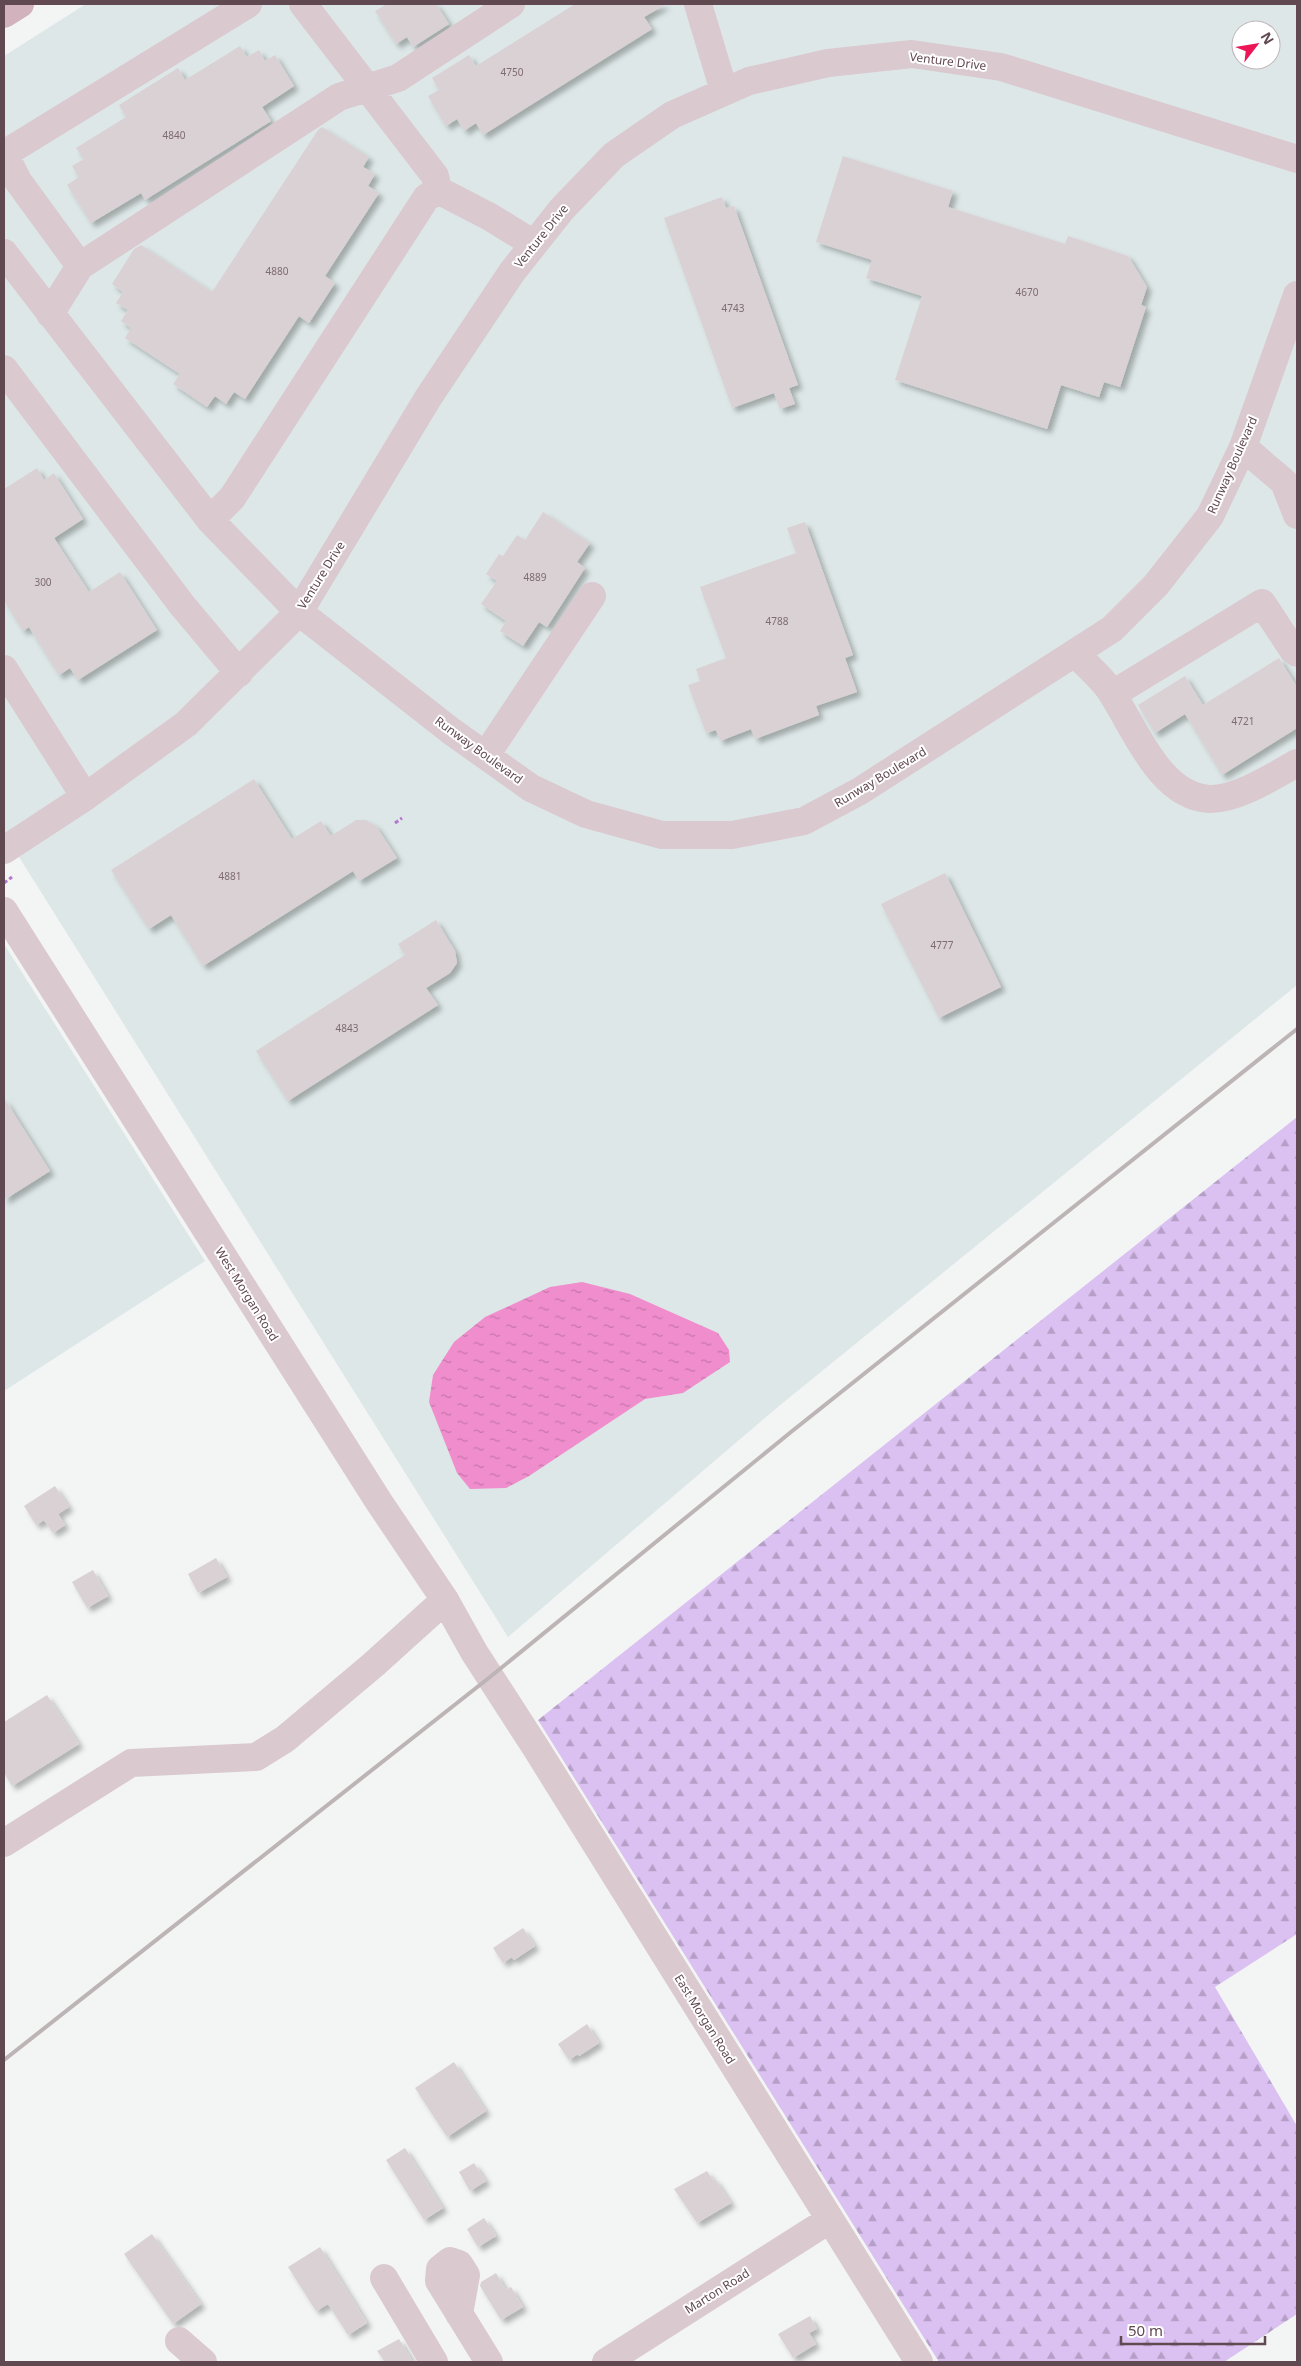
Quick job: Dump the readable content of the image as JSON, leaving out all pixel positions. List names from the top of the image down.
{
  "streets": {
    "street": [
      "Venture Drive",
      "Runway Boulevard",
      "West Morgan Road",
      "East Morgan Road",
      "Marton Road"
    ]
  },
  "crossings": [
    ["Venture Drive", "Runway Boulevard"],
    ["West Morgan Road", "East Morgan Road"],
    ["East Morgan Road", "Marton Road"]
  ],
  "house_numbers": [
    "4750",
    "4840",
    "4880",
    "4670",
    "4743",
    "4889",
    "300",
    "4788",
    "4721",
    "4881",
    "4777",
    "4843"
  ],
  "scale_bar": "50 m",
  "north": "top right"
}
